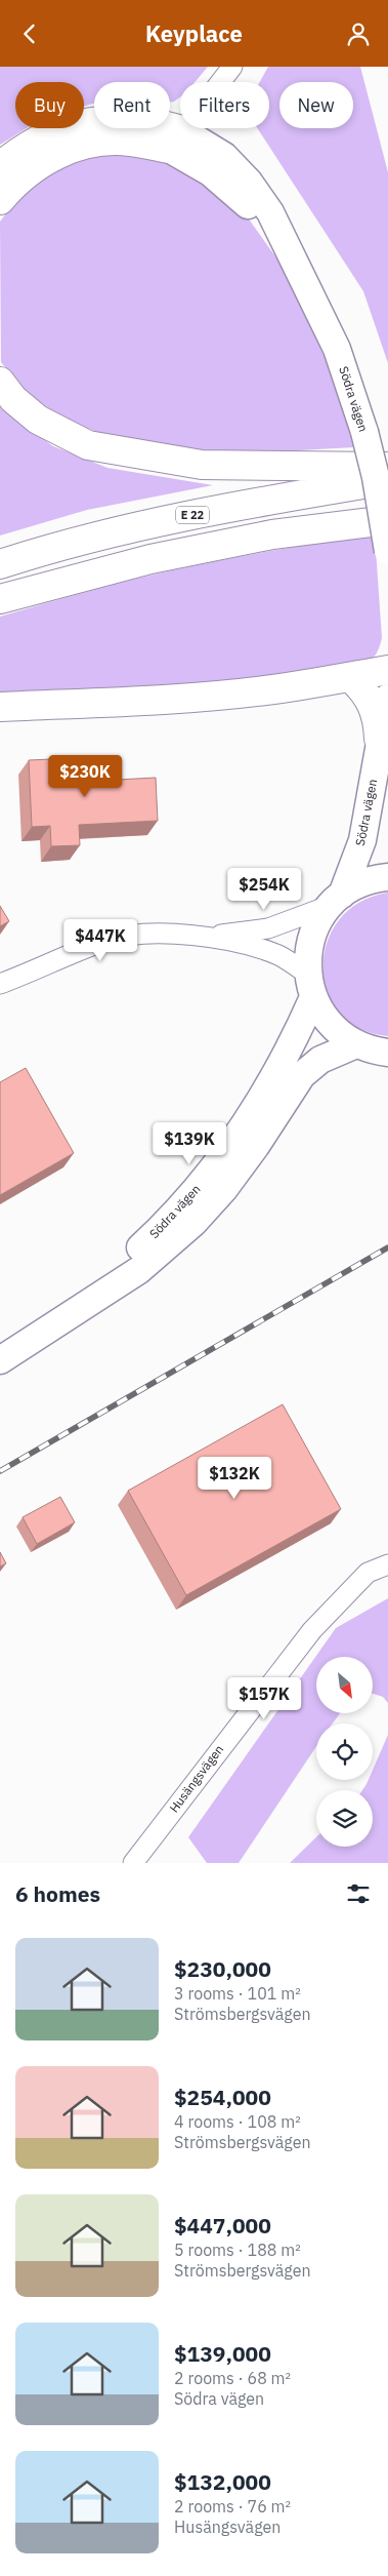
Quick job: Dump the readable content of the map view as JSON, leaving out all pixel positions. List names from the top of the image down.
{
  "streets": {
    "highway": ["E 22"],
    "main road": ["Södra vägen"],
    "street": ["Husängsvägen"]
  },
  "north": "bottom right",
  "page": {
    "header": "Keyplace",
    "chip": [
      "Buy",
      "Rent",
      "Filters",
      "New"
    ],
    "price": [
      "$230K",
      "$254K",
      "$447K",
      "$139K",
      "$132K",
      "$157K"
    ],
    "heading": "6 homes",
    "list": [
      {
        "name": "$230,000",
        "note": "3 rooms · 101 m² · Strömsbergsvägen"
      },
      {
        "name": "$254,000",
        "note": "4 rooms · 108 m² · Strömsbergsvägen"
      },
      {
        "name": "$447,000",
        "note": "5 rooms · 188 m² · Strömsbergsvägen"
      },
      {
        "name": "$139,000",
        "note": "2 rooms · 68 m² · Södra vägen"
      },
      {
        "name": "$132,000",
        "note": "2 rooms · 76 m² · Husängsvägen"
      }
    ]
  }
}
